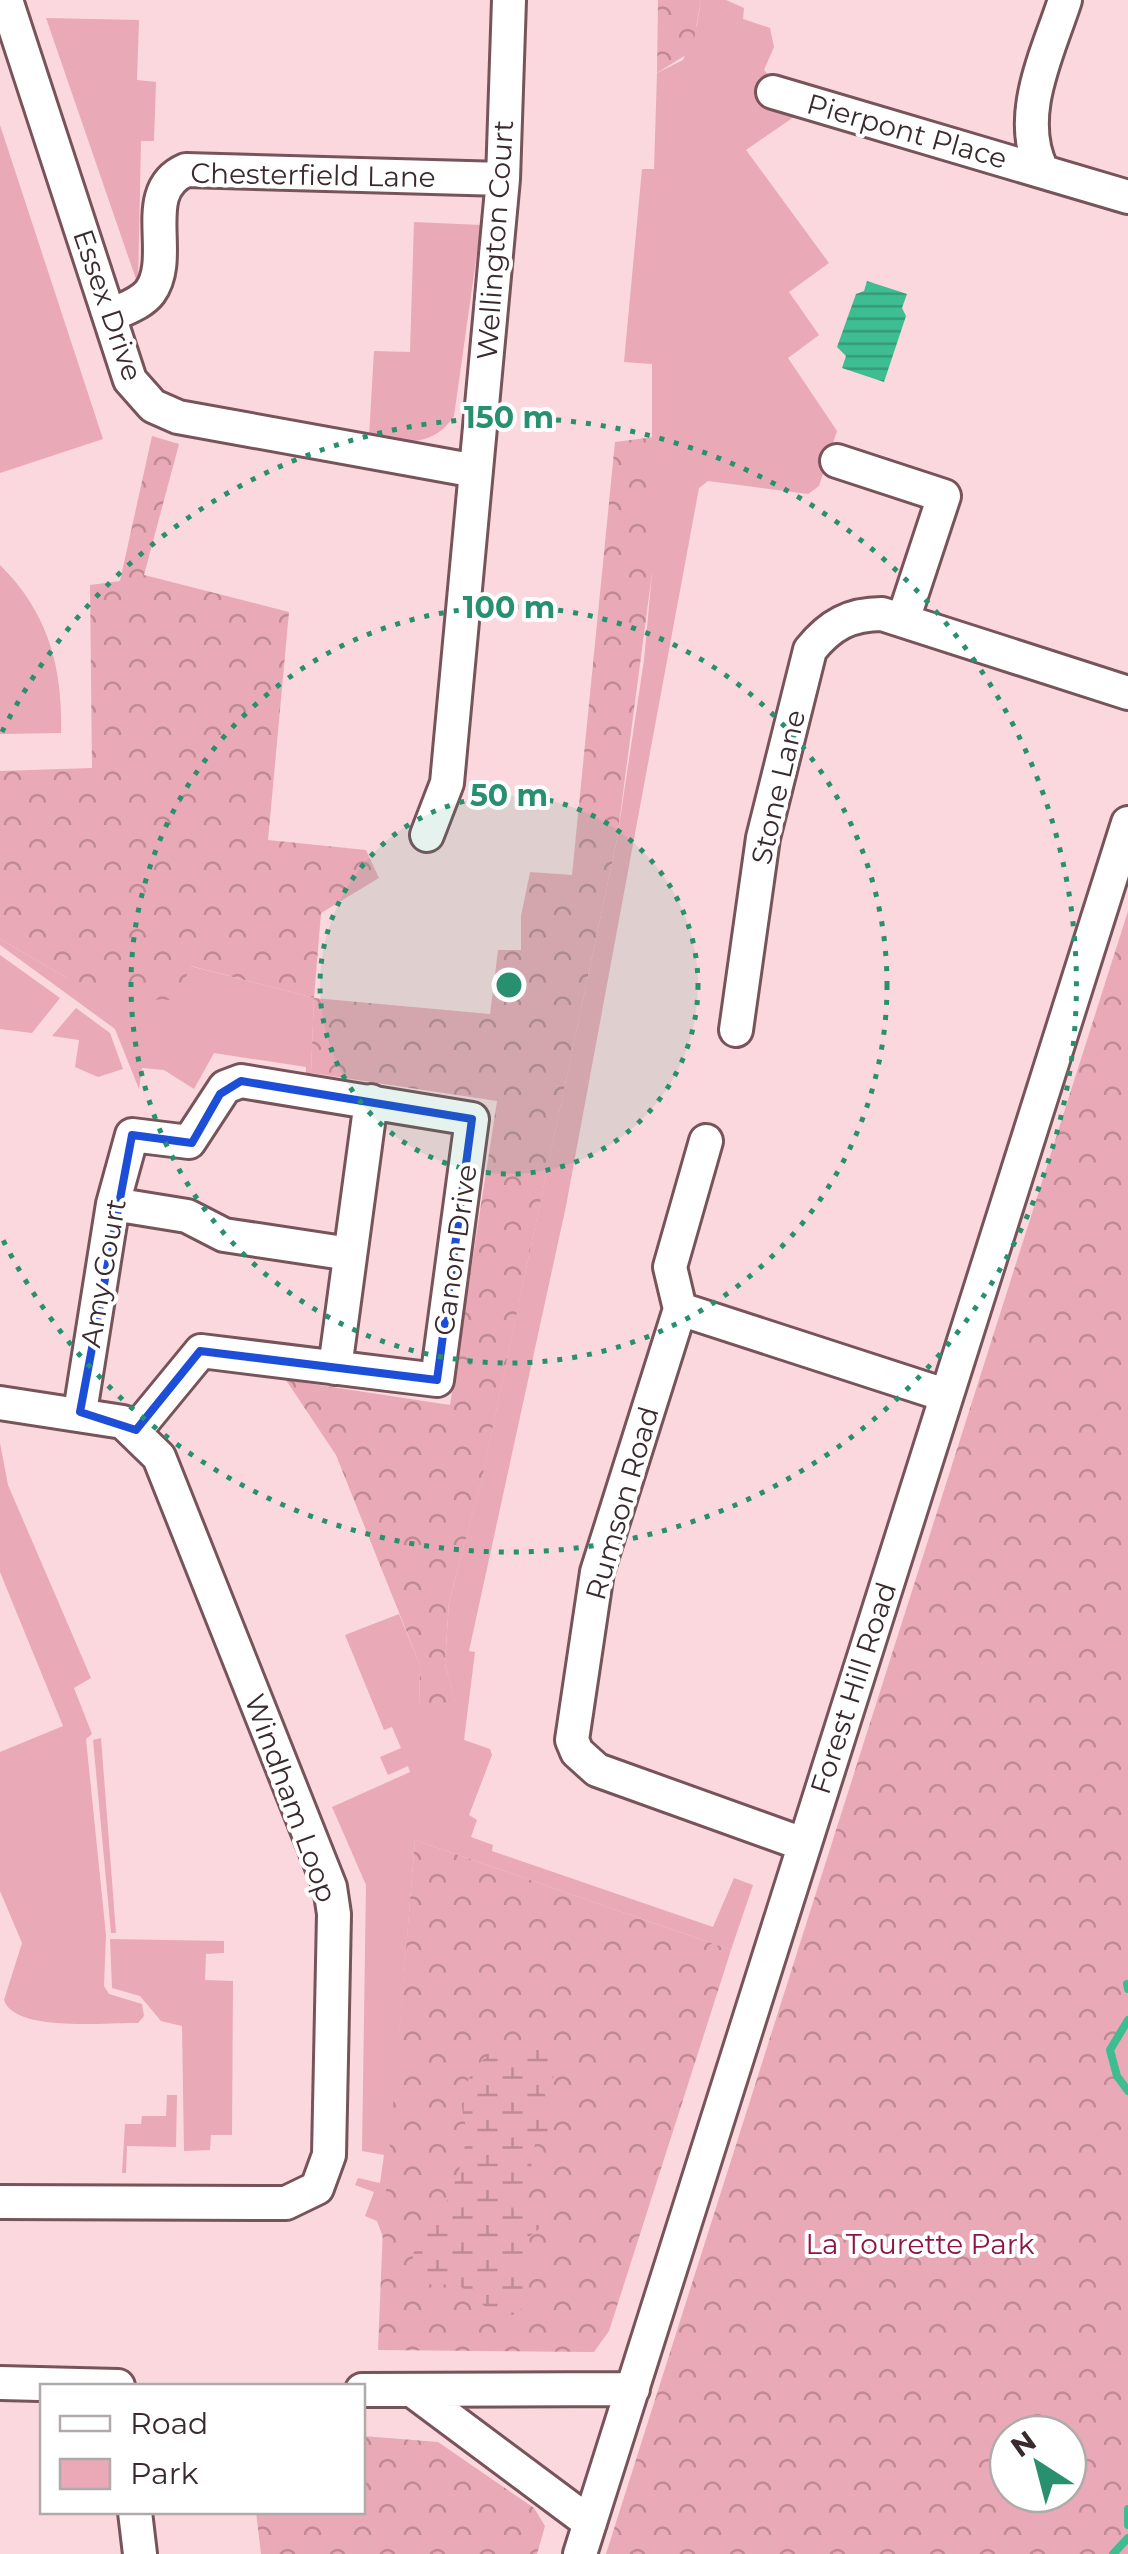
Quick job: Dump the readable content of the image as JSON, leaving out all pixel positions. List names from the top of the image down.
{
  "streets": {
    "street": [
      "Pierpont Place",
      "Chesterfield Lane",
      "Wellington Court",
      "Essex Drive",
      "Stone Lane",
      "Canon Drive",
      "Amy Court",
      "Rumson Road",
      "Forest Hill Road",
      "Windham Loop"
    ]
  },
  "crossings": [
    ["Chesterfield Lane", "Wellington Court"],
    ["Chesterfield Lane", "Essex Drive"],
    ["Wellington Court", "Essex Drive"],
    ["Canon Drive", "Amy Court"],
    ["Canon Drive", "Windham Loop"],
    ["Rumson Road", "Forest Hill Road"]
  ],
  "parks": ["La Tourette Park"],
  "legend": ["Road", "Park"],
  "north": "top left",
  "rings": ["150 m", "100 m", "50 m"]
}
